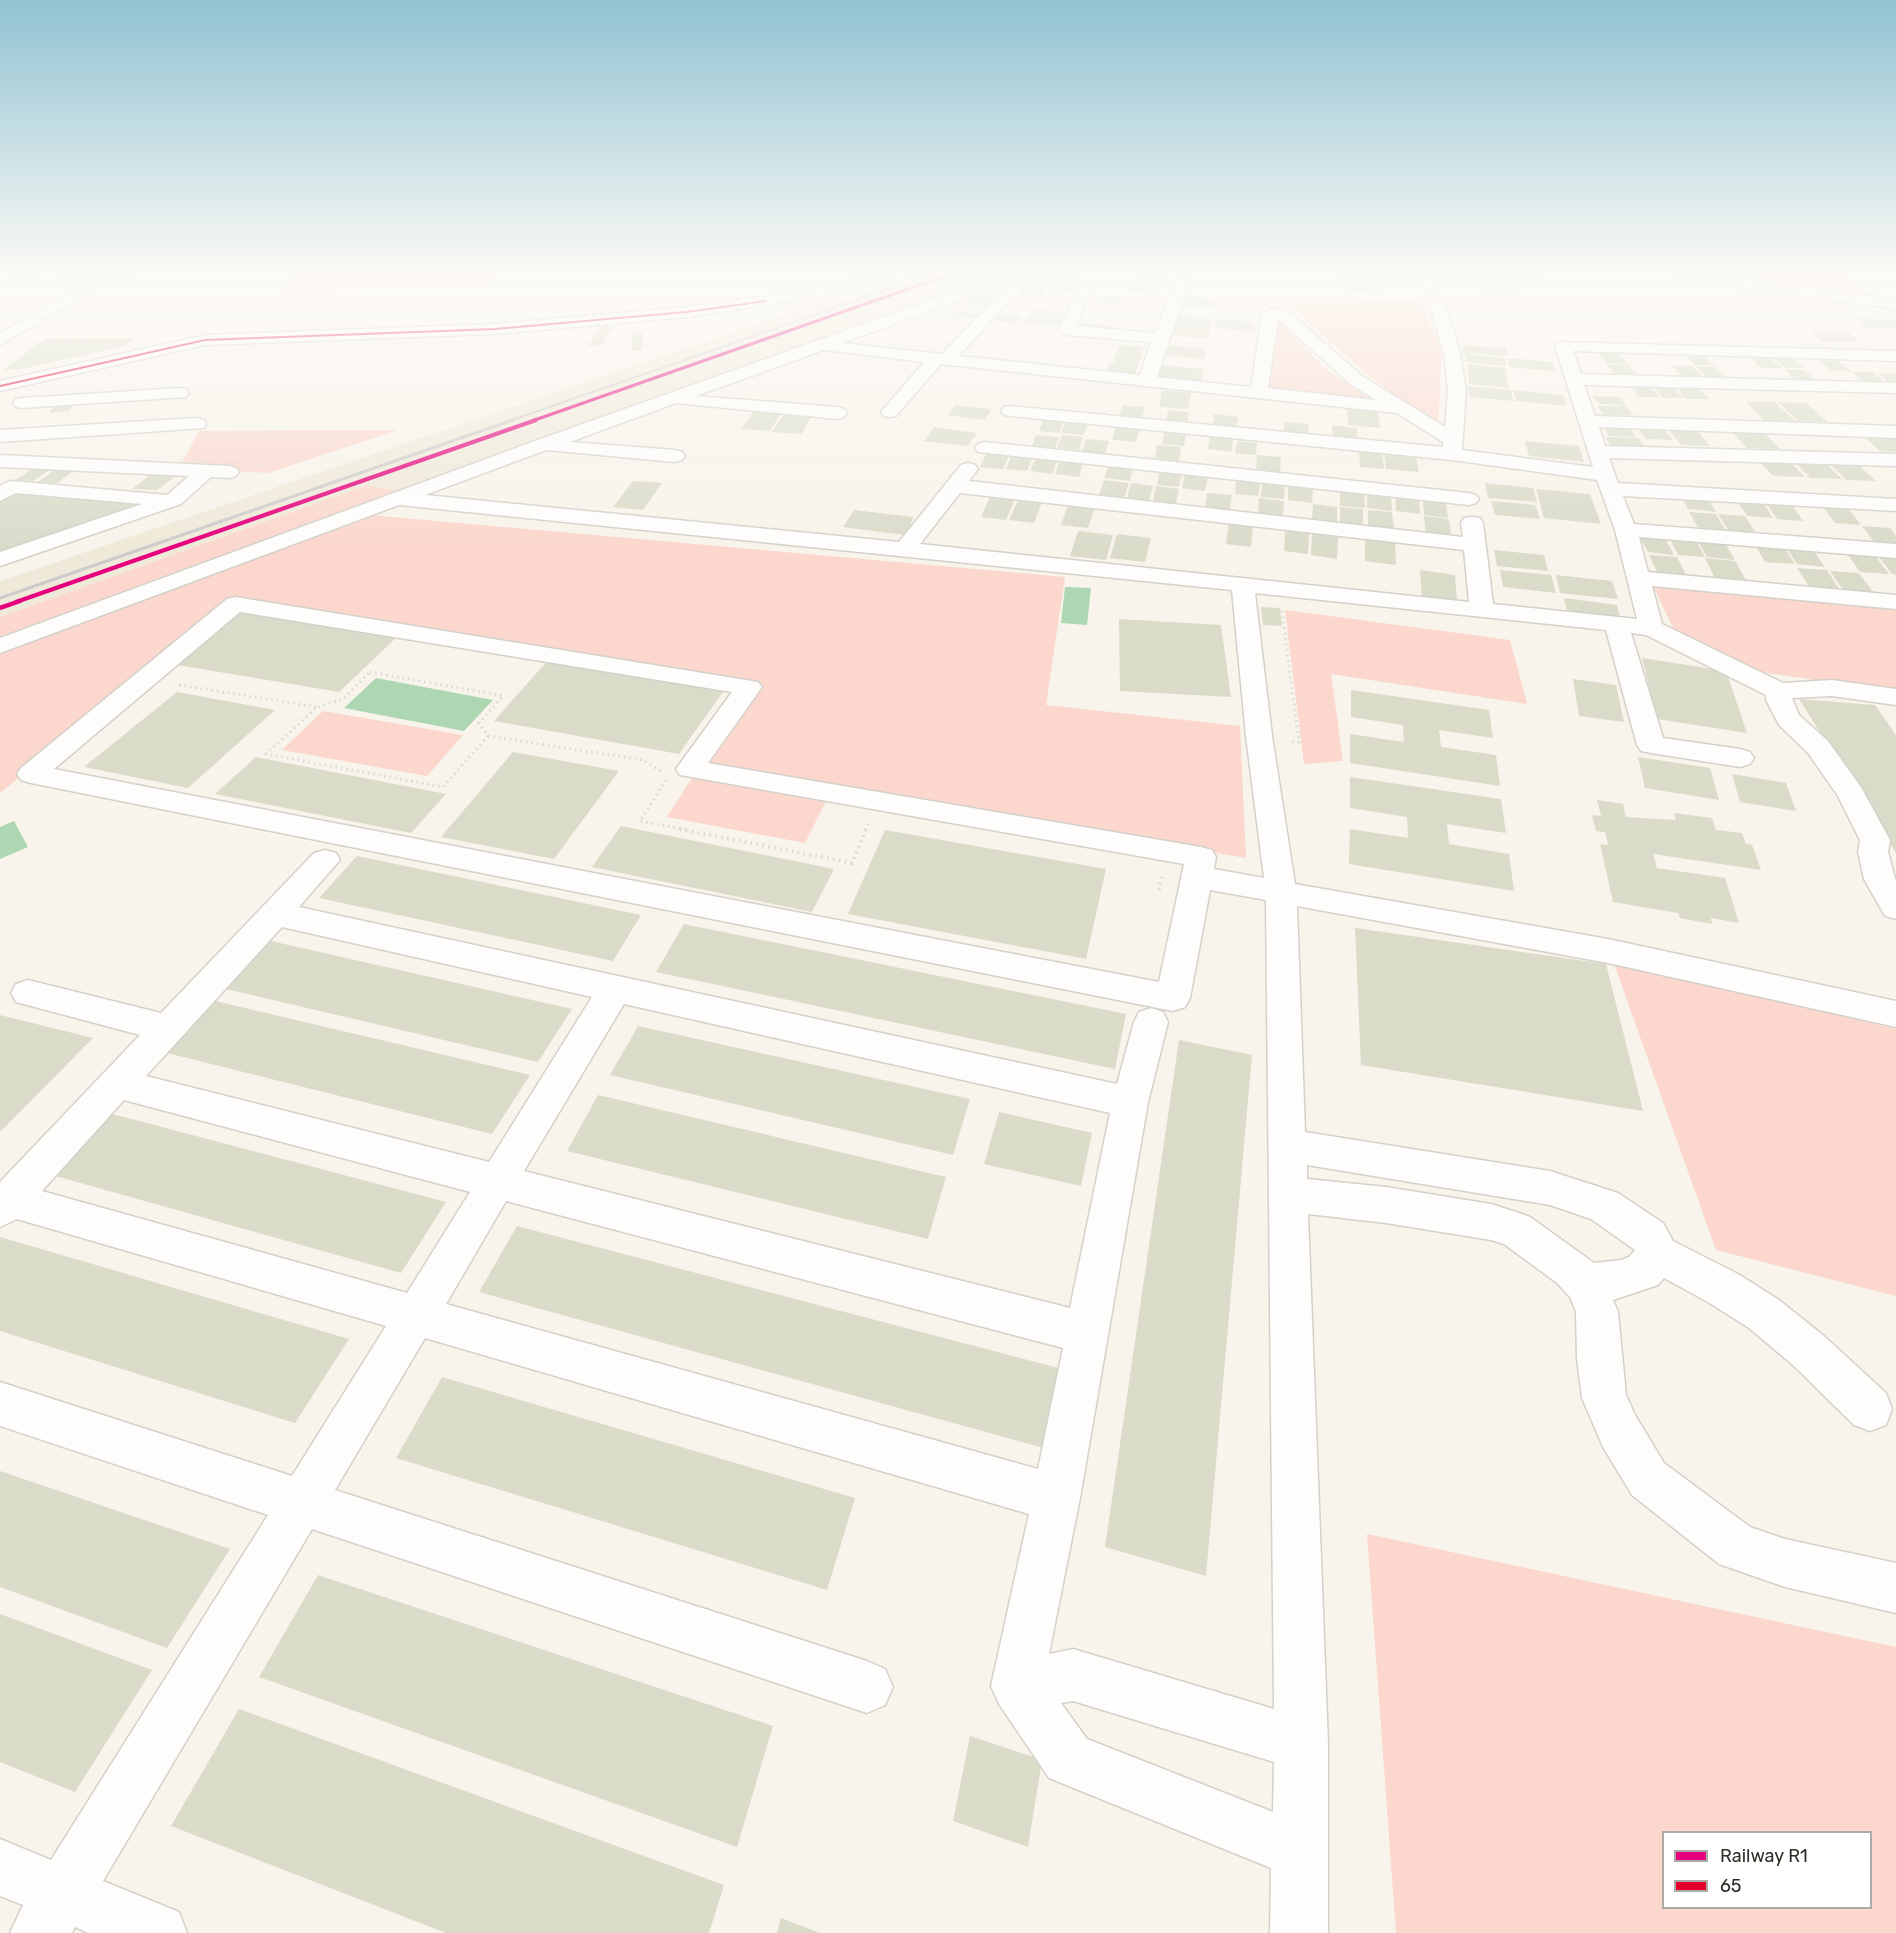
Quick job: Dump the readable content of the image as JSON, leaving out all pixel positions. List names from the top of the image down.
{
  "lines": ["rail line R1", "transit line 65"],
  "legend": ["Railway R1", "65"]
}
